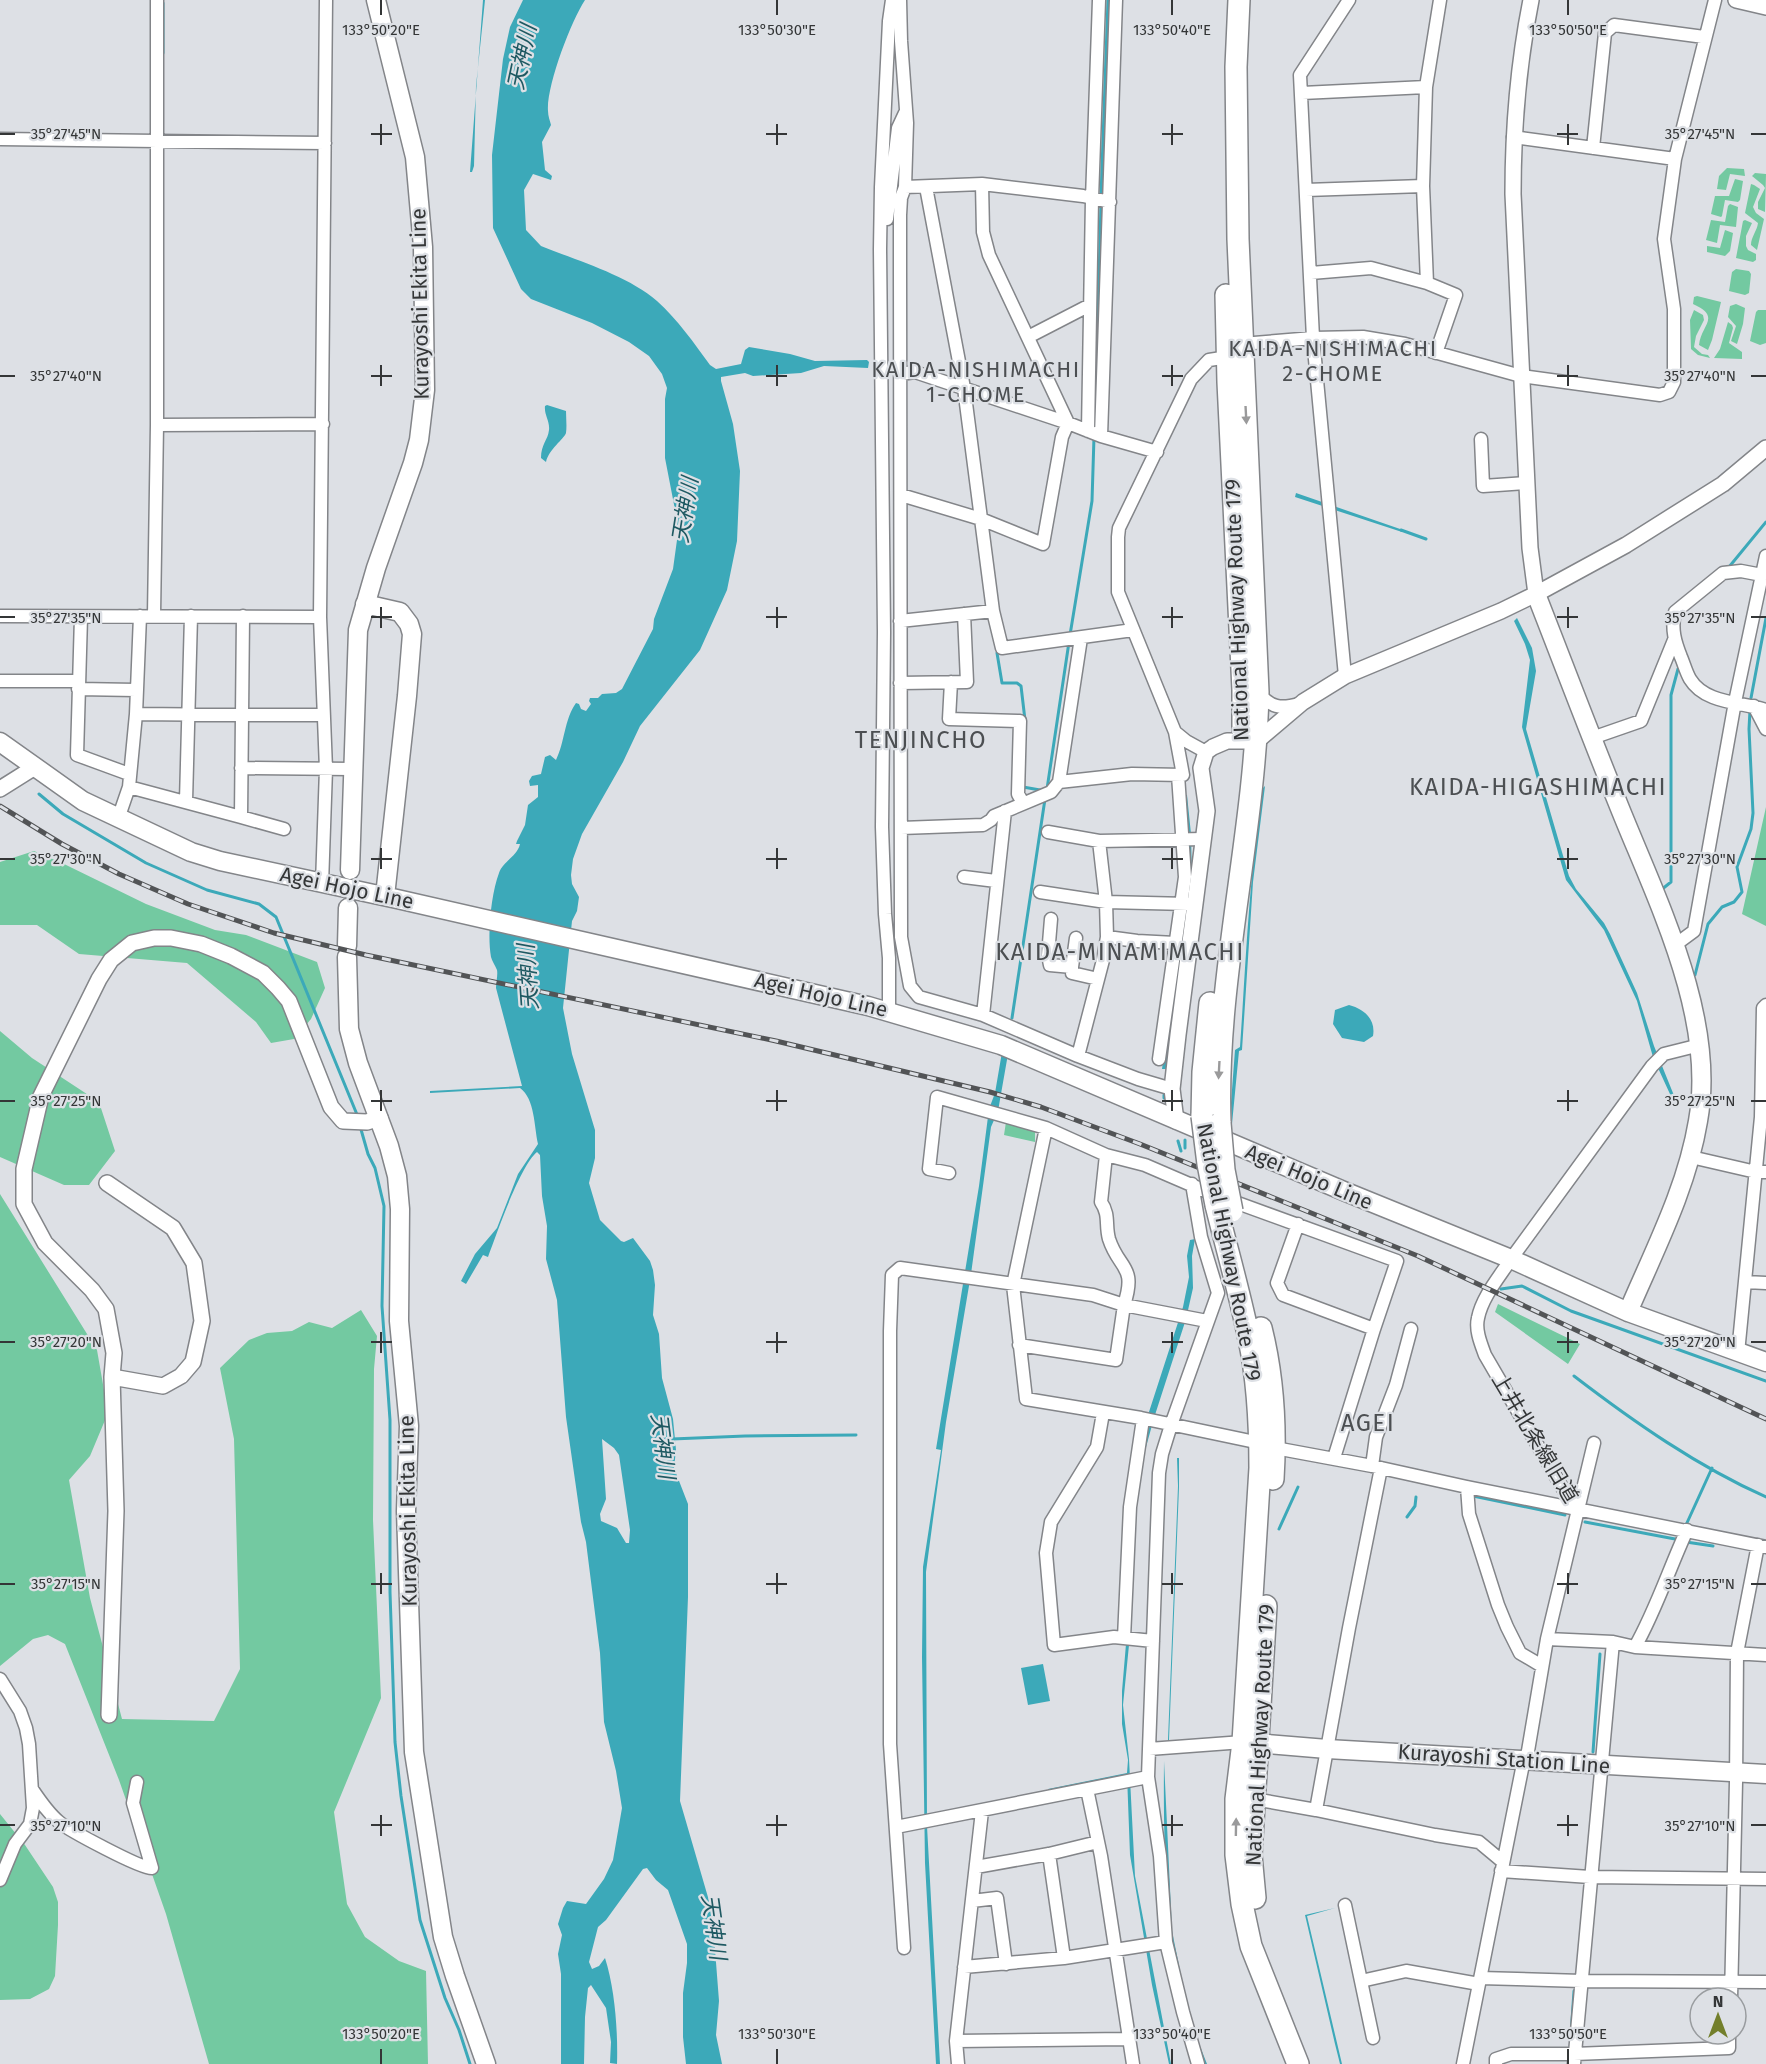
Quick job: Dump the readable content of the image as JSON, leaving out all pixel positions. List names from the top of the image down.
{
  "streets": {
    "highway": ["National Highway Route 179"],
    "main road": ["Kurayoshi Ekita Line", "Agei Hojo Line", "Kurayoshi Station Line"],
    "street": ["上井北条線旧道"]
  },
  "crossings": [
    ["National Highway Route 179", "Kurayoshi Station Line"],
    ["Agei Hojo Line", "上井北条線旧道"]
  ],
  "districts": [
    "KAIDA-NISHIMACHI 2-CHOME",
    "KAIDA-NISHIMACHI 1-CHOME",
    "TENJINCHO",
    "KAIDA-HIGASHIMACHI",
    "KAIDA-MINAMIMACHI",
    "AGEI"
  ],
  "water": ["天神川"],
  "north": "top",
  "coordinates": [
    "133°50'20\"E",
    "133°50'30\"E",
    "133°50'40\"E",
    "133°50'50\"E",
    "35°27'45\"N",
    "35°27'40\"N",
    "35°27'35\"N",
    "35°27'30\"N",
    "35°27'25\"N",
    "35°27'20\"N",
    "35°27'15\"N",
    "35°27'10\"N"
  ]
}
